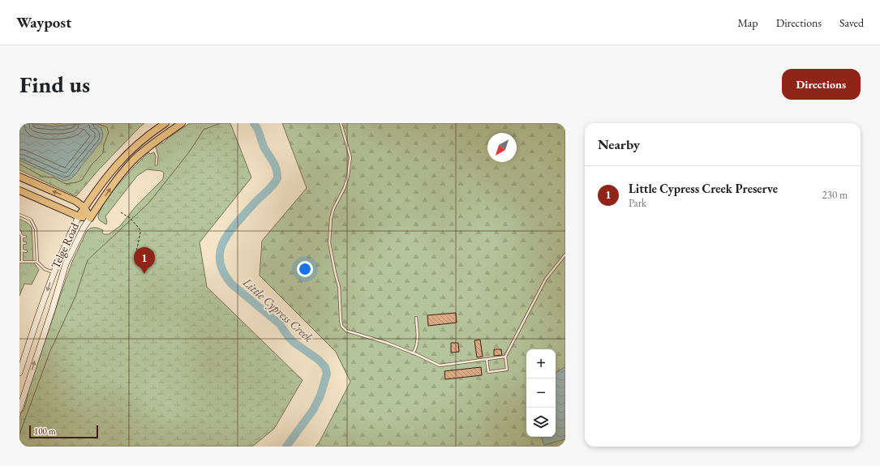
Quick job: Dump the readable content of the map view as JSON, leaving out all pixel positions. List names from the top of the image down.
{
  "streets": {
    "main road": ["Telge Road"]
  },
  "water": ["Little Cypress Creek"],
  "scale_bar": "100 m",
  "north": "bottom left",
  "page": {
    "header": "Waypost",
    "nav": ["Map", "Directions", "Saved"],
    "buttons": "Directions",
    "title": "Find us",
    "heading": "Nearby",
    "list": [
      {
        "mark": "1",
        "name": "Little Cypress Creek Preserve",
        "note": "Park",
        "value": "230 m"
      }
    ],
    "pins": "1",
    "map_buttons": ["+", "−"],
    "scale": "100 m"
  }
}
